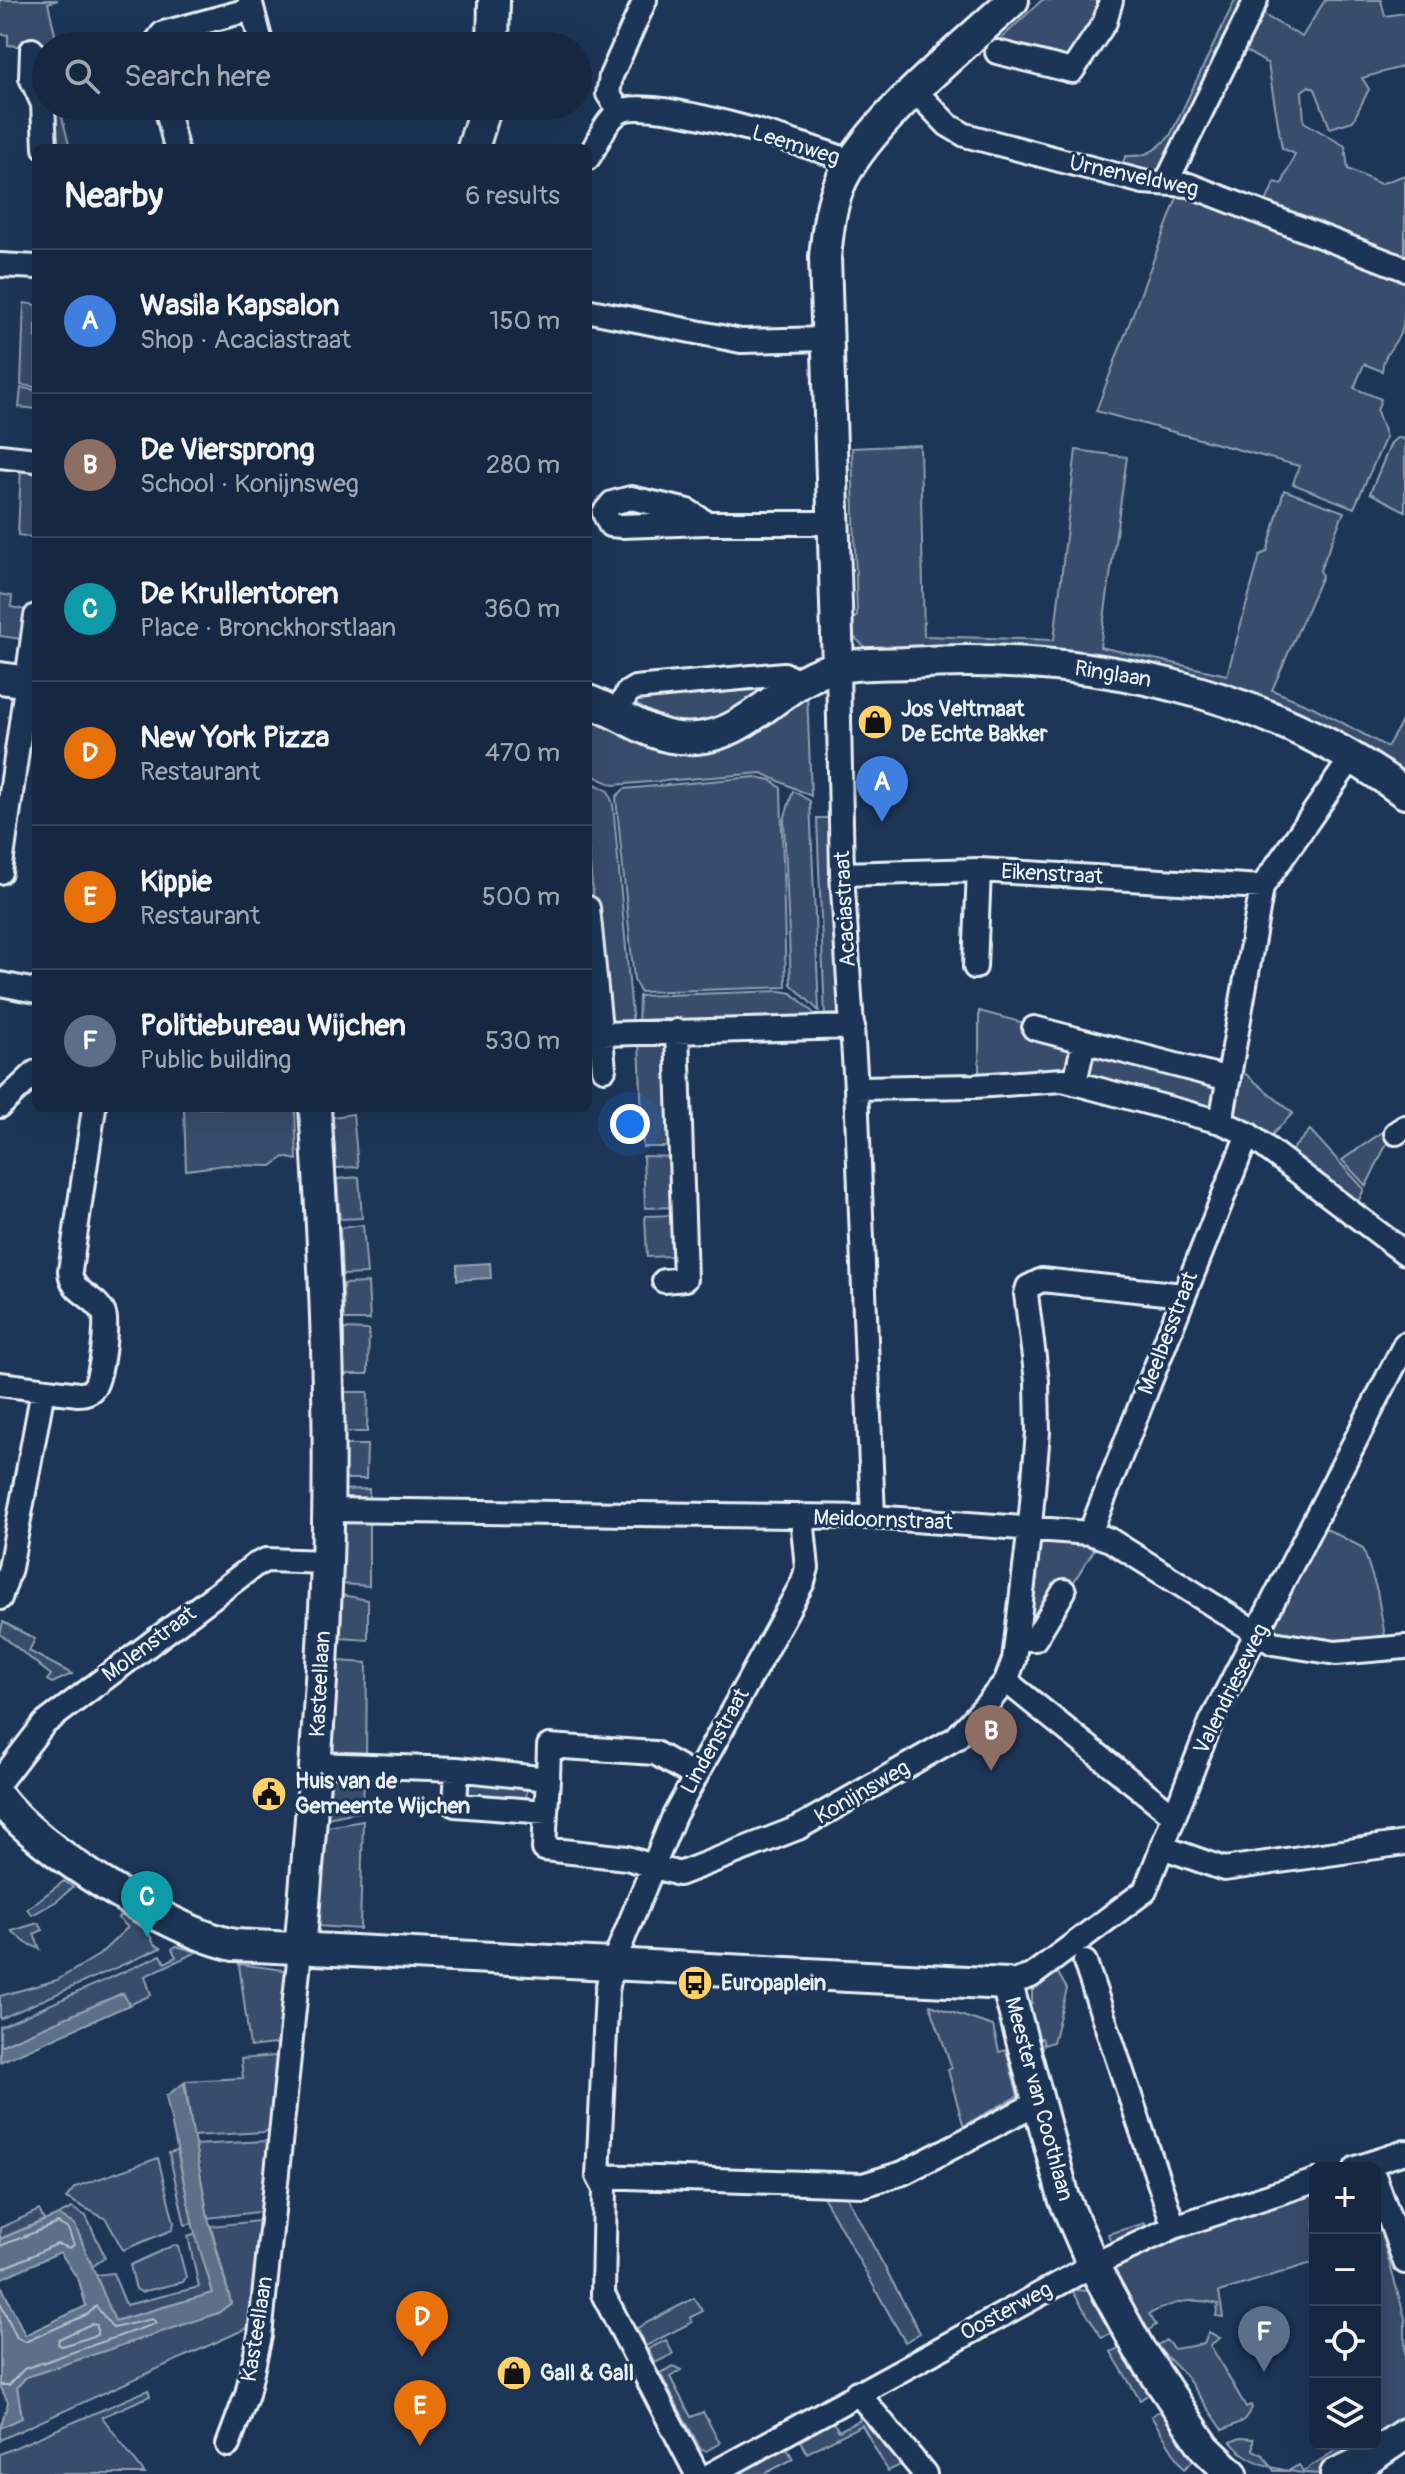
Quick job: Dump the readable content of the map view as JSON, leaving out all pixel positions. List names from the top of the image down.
{
  "streets": {
    "street": [
      "Leemweg",
      "Urnenveldweg",
      "Ringlaan",
      "Eikenstraat",
      "Acaciastraat",
      "Meelbesstraat",
      "Meidoornstraat",
      "Molenstraat",
      "Kasteellaan",
      "Valendrieseweg",
      "Lindenstraat",
      "Konijnsweg",
      "Meester van Coothlaan",
      "Oosterweg"
    ]
  },
  "crossings": [
    ["Leemweg", "Urnenveldweg"],
    ["Leemweg", "Acaciastraat"],
    ["Ringlaan", "Acaciastraat"],
    ["Eikenstraat", "Acaciastraat"],
    ["Acaciastraat", "Meidoornstraat"],
    ["Meelbesstraat", "Meidoornstraat"],
    ["Meelbesstraat", "Konijnsweg"],
    ["Meidoornstraat", "Kasteellaan"],
    ["Meidoornstraat", "Valendrieseweg"],
    ["Meidoornstraat", "Lindenstraat"],
    ["Meidoornstraat", "Konijnsweg"],
    ["Molenstraat", "Kasteellaan"],
    ["Kasteellaan", "Meester van Coothlaan"],
    ["Valendrieseweg", "Meester van Coothlaan"],
    ["Lindenstraat", "Konijnsweg"],
    ["Lindenstraat", "Meester van Coothlaan"],
    ["Meester van Coothlaan", "Oosterweg"]
  ],
  "places": {
    "shop": ["Jos Veltmaat De Echte Bakker", "Gall & Gall"],
    "public building": ["Huis van de Gemeente Wijchen"],
    "bus stop": ["Europaplein"]
  },
  "page": {
    "search": "Search here",
    "heading": ["Nearby", "6 results"],
    "list": [
      {
        "mark": "A",
        "name": "Wasila Kapsalon",
        "note": "Shop · Acaciastraat",
        "value": "150 m"
      },
      {
        "mark": "B",
        "name": "De Viersprong",
        "note": "School · Konijnsweg",
        "value": "280 m"
      },
      {
        "mark": "C",
        "name": "De Krullentoren",
        "note": "Place · Bronckhorstlaan",
        "value": "360 m"
      },
      {
        "mark": "D",
        "name": "New York Pizza",
        "note": "Restaurant",
        "value": "470 m"
      },
      {
        "mark": "E",
        "name": "Kippie",
        "note": "Restaurant",
        "value": "500 m"
      },
      {
        "mark": "F",
        "name": "Politiebureau Wijchen",
        "note": "Public building",
        "value": "530 m"
      }
    ],
    "pins": [
      "A",
      "B",
      "C",
      "D",
      "F",
      "E"
    ],
    "map_buttons": ["+", "−"]
  }
}
